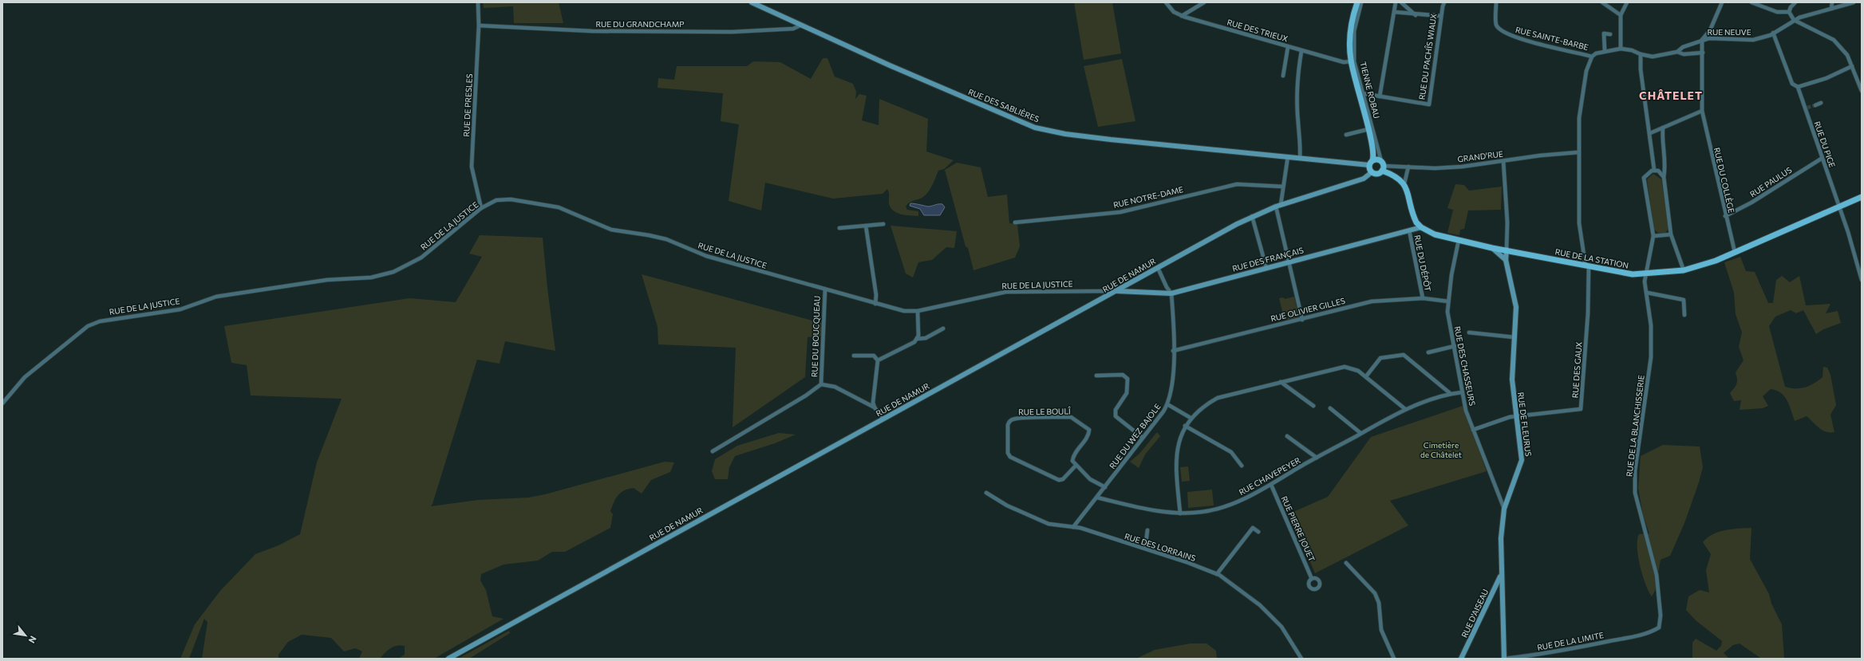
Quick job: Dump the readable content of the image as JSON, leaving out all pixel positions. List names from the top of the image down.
{
  "streets": {
    "main road": [
      "TIENNE ROBAU",
      "RUE DES SABLIÈRES",
      "RUE DE LA STATION",
      "RUE DES FRANÇAIS",
      "RUE DE NAMUR",
      "RUE DE FLEURUS",
      "RUE D'AISEAU"
    ],
    "street": [
      "RUE DU GRANDCHAMP",
      "RUE DES TRIEUX",
      "RUE NEUVE",
      "RUE SAINTE-BARBE",
      "RUE DU PACHÎS WIAUX",
      "RUE DE PRESLES",
      "RUE DU PIGE",
      "GRAND'RUE",
      "RUE DU COLLÈGE",
      "RUE PAULUS",
      "RUE NOTRE-DAME",
      "RUE DE LA JUSTICE",
      "RUE DU DÉPÔT",
      "RUE OLIVIER GILLES",
      "RUE DU BOUCQUEAU",
      "RUE DES CHASSEURS",
      "RUE DES GAUX",
      "RUE LE BOULÎ",
      "RUE DE LA BLANCHISSERIE",
      "RUE DU WEZ BAJOLE",
      "RUE CHAVEPEYER",
      "RUE PIERRE JOUET",
      "RUE DES LORRAINS",
      "RUE DE LA LIMITE"
    ]
  },
  "crossings": [
    ["RUE DU GRANDCHAMP", "RUE DE PRESLES"],
    ["RUE DU GRANDCHAMP", "RUE DES SABLIÈRES"],
    ["RUE DES TRIEUX", "TIENNE ROBAU"],
    ["RUE NEUVE", "RUE DU PIGE"],
    ["RUE NEUVE", "RUE DU COLLÈGE"],
    ["RUE DU PACHÎS WIAUX", "TIENNE ROBAU"],
    ["TIENNE ROBAU", "RUE DES SABLIÈRES"],
    ["TIENNE ROBAU", "GRAND'RUE"],
    ["TIENNE ROBAU", "RUE DE NAMUR"],
    ["RUE DE PRESLES", "RUE DE LA JUSTICE"],
    ["RUE DU PIGE", "RUE PAULUS"],
    ["RUE DU PIGE", "RUE DE LA STATION"],
    ["RUE DU COLLÈGE", "RUE PAULUS"],
    ["RUE DU COLLÈGE", "RUE DE LA STATION"],
    ["RUE DE LA JUSTICE", "RUE DES FRANÇAIS"],
    ["RUE DE LA JUSTICE", "RUE DE NAMUR"],
    ["RUE DE LA JUSTICE", "RUE DU BOUCQUEAU"],
    ["RUE DE LA STATION", "RUE DES FRANÇAIS"],
    ["RUE DE LA STATION", "RUE DES CHASSEURS"],
    ["RUE DE LA STATION", "RUE DES GAUX"],
    ["RUE DE LA STATION", "RUE DE FLEURUS"],
    ["RUE DE LA STATION", "RUE DE LA BLANCHISSERIE"],
    ["RUE DES FRANÇAIS", "RUE DU DÉPÔT"],
    ["RUE DES FRANÇAIS", "RUE DE NAMUR"],
    ["RUE DES FRANÇAIS", "RUE DU WEZ BAJOLE"],
    ["RUE DU DÉPÔT", "RUE OLIVIER GILLES"],
    ["RUE DE NAMUR", "RUE DU WEZ BAJOLE"],
    ["RUE OLIVIER GILLES", "RUE DES CHASSEURS"],
    ["RUE OLIVIER GILLES", "RUE DU WEZ BAJOLE"],
    ["RUE DES CHASSEURS", "RUE DE FLEURUS"],
    ["RUE DES CHASSEURS", "RUE CHAVEPEYER"],
    ["RUE DES GAUX", "RUE DE FLEURUS"],
    ["RUE DE FLEURUS", "RUE D'AISEAU"],
    ["RUE DE FLEURUS", "RUE DE LA LIMITE"],
    ["RUE DE LA BLANCHISSERIE", "RUE DE LA LIMITE"],
    ["RUE DU WEZ BAJOLE", "RUE CHAVEPEYER"],
    ["RUE DU WEZ BAJOLE", "RUE DES LORRAINS"],
    ["RUE CHAVEPEYER", "RUE PIERRE JOUET"]
  ],
  "districts": ["CHÂTELET"],
  "parks": ["Cimetière de Châtelet"],
  "north": "bottom right"
}
